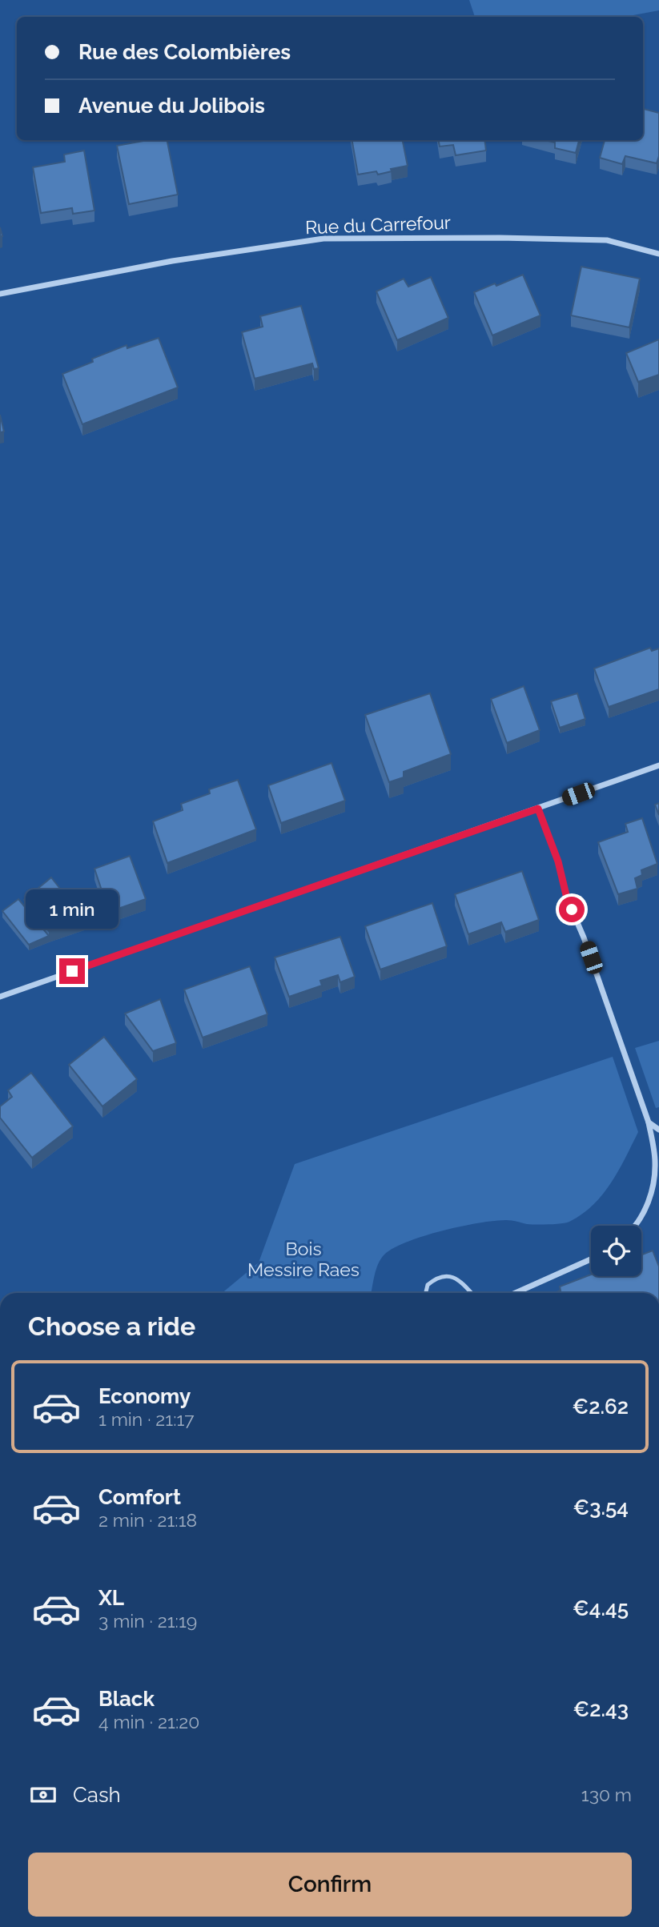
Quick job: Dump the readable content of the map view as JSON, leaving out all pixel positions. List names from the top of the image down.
{
  "streets": {
    "street": ["Rue du Carrefour"]
  },
  "parks": ["Bois Messire Raes"],
  "page": {
    "banner": ["Rue des Colombières", "Avenue du Jolibois"],
    "bubble": "1 min",
    "heading": "Choose a ride",
    "list": [
      {
        "name": "Economy",
        "note": "1 min · 21:17",
        "value": "€2.62"
      },
      {
        "name": "Comfort",
        "note": "2 min · 21:18",
        "value": "€3.54"
      },
      {
        "name": "XL",
        "note": "3 min · 21:19",
        "value": "€4.45"
      },
      {
        "name": "Black",
        "note": "4 min · 21:20",
        "value": "€2.43"
      }
    ],
    "pay": ["Cash", "130 m"],
    "buttons": "Confirm"
  }
}
